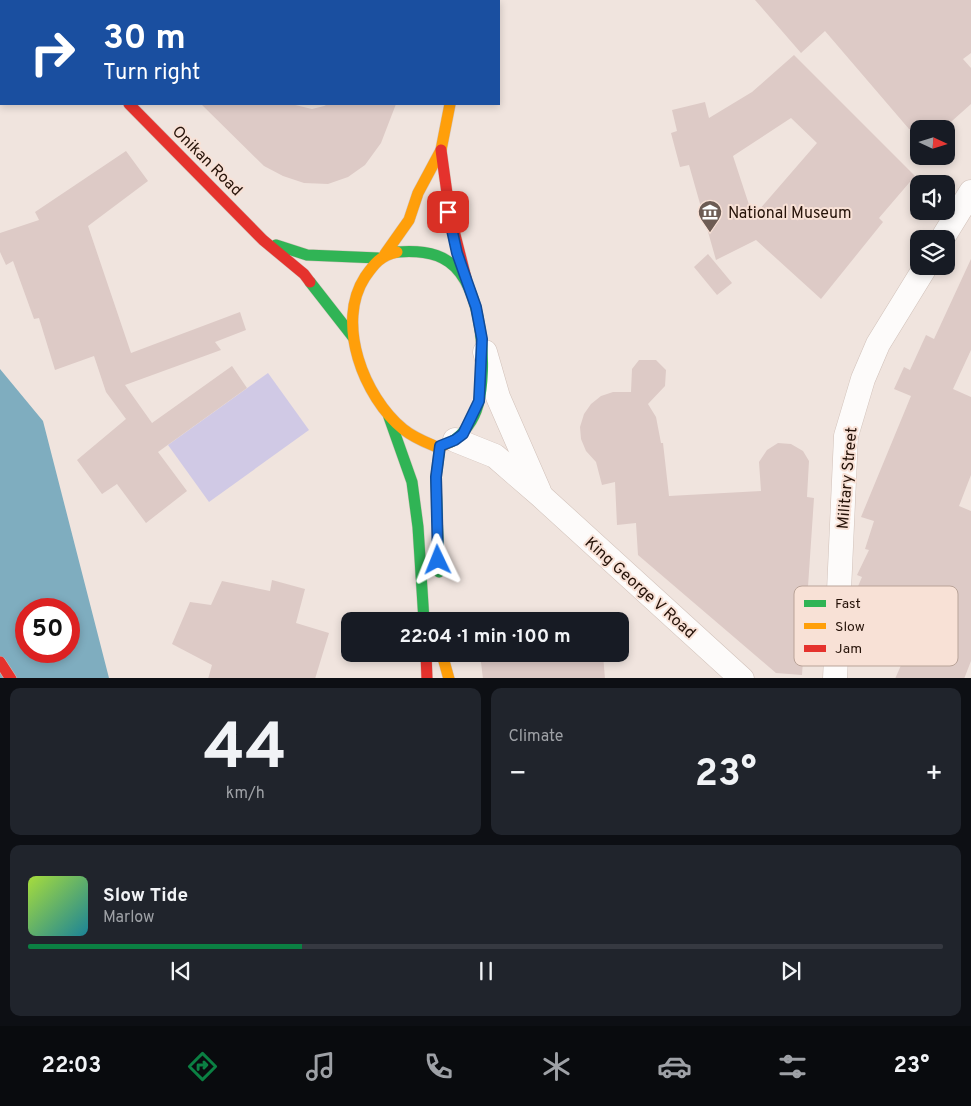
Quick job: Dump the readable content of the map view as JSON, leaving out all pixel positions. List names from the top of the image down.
{
  "streets": {
    "main road": ["Onikan Road"],
    "street": ["Military Street", "King George V Road"]
  },
  "crossings": [
    ["Onikan Road", "King George V Road"]
  ],
  "places": {
    "museum": ["National Museum"]
  },
  "legend": ["Fast", "Slow", "Jam"],
  "north": "right",
  "page": {
    "turn": ["30 m", "Turn right"],
    "limit": "50",
    "trip": "22:04 · 1 min · 100 m",
    "tile": [
      ["44", "km/h"],
      "Climate"
    ],
    "heat": ["−", "23°", "+"],
    "song": ["Slow Tide", "Marlow"],
    "tabs": ["22:03", "23°"]
  }
}
